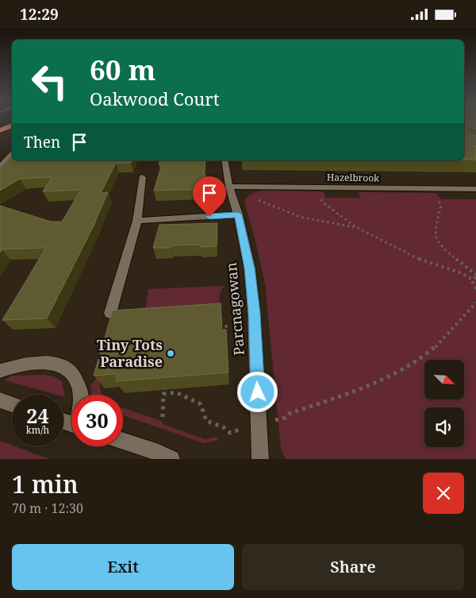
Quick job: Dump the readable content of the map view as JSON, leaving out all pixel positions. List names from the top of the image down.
{
  "streets": {
    "street": ["Hazelbrook", "Parcnagowan"]
  },
  "crossings": [
    ["Hazelbrook", "Parcnagowan"]
  ],
  "places": ["Tiny Tots Paradise"],
  "north": "bottom right",
  "page": {
    "status": "12:29",
    "turn": ["60 m", "Oakwood Court"],
    "then": "Then",
    "speed": "24 km/h",
    "limit": "30",
    "heading": ["1 min", "70 m · 12:30"],
    "buttons": ["Exit", "Share"]
  }
}
